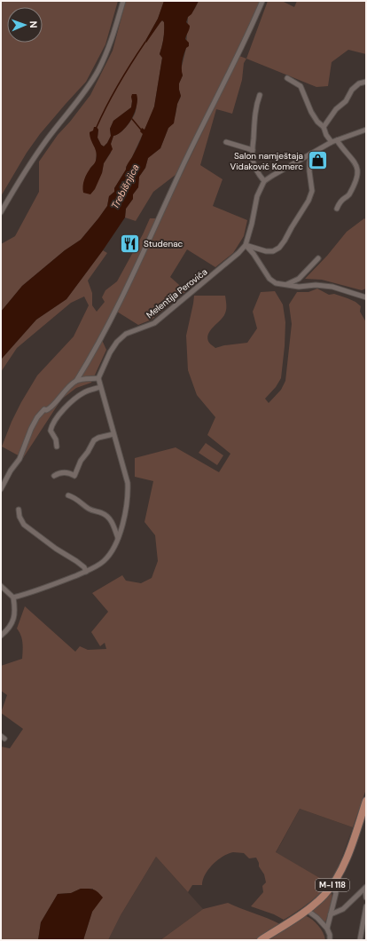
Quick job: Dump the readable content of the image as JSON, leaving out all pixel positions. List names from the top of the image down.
{
  "streets": {
    "main road": ["M-I 118"],
    "street": ["Melentija Perovića"]
  },
  "water": ["Trebišnjica"],
  "places": {
    "shop": ["Salon namještaja Vidaković Komerc"],
    "restaurant": ["Studenac"]
  },
  "north": "right"
}
